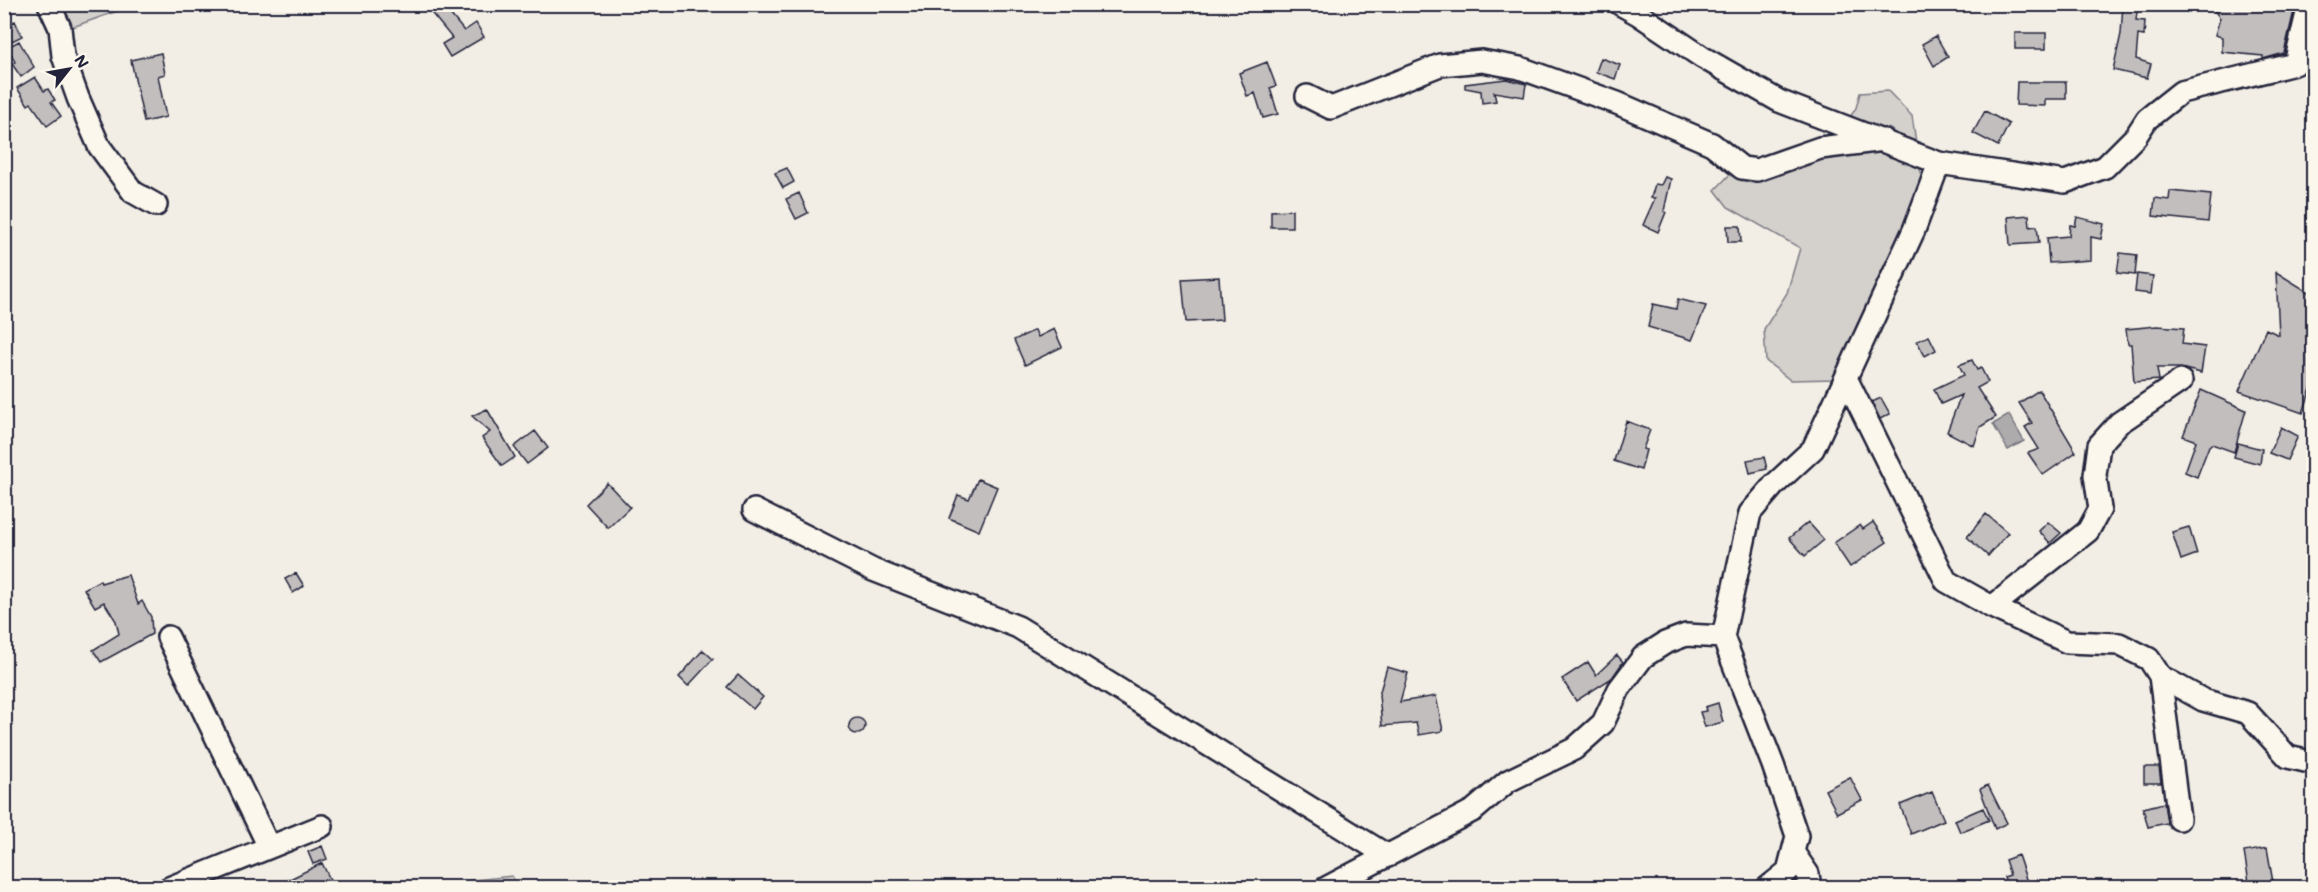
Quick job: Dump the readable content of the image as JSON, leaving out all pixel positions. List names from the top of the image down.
{
  "north": "top right"
}
